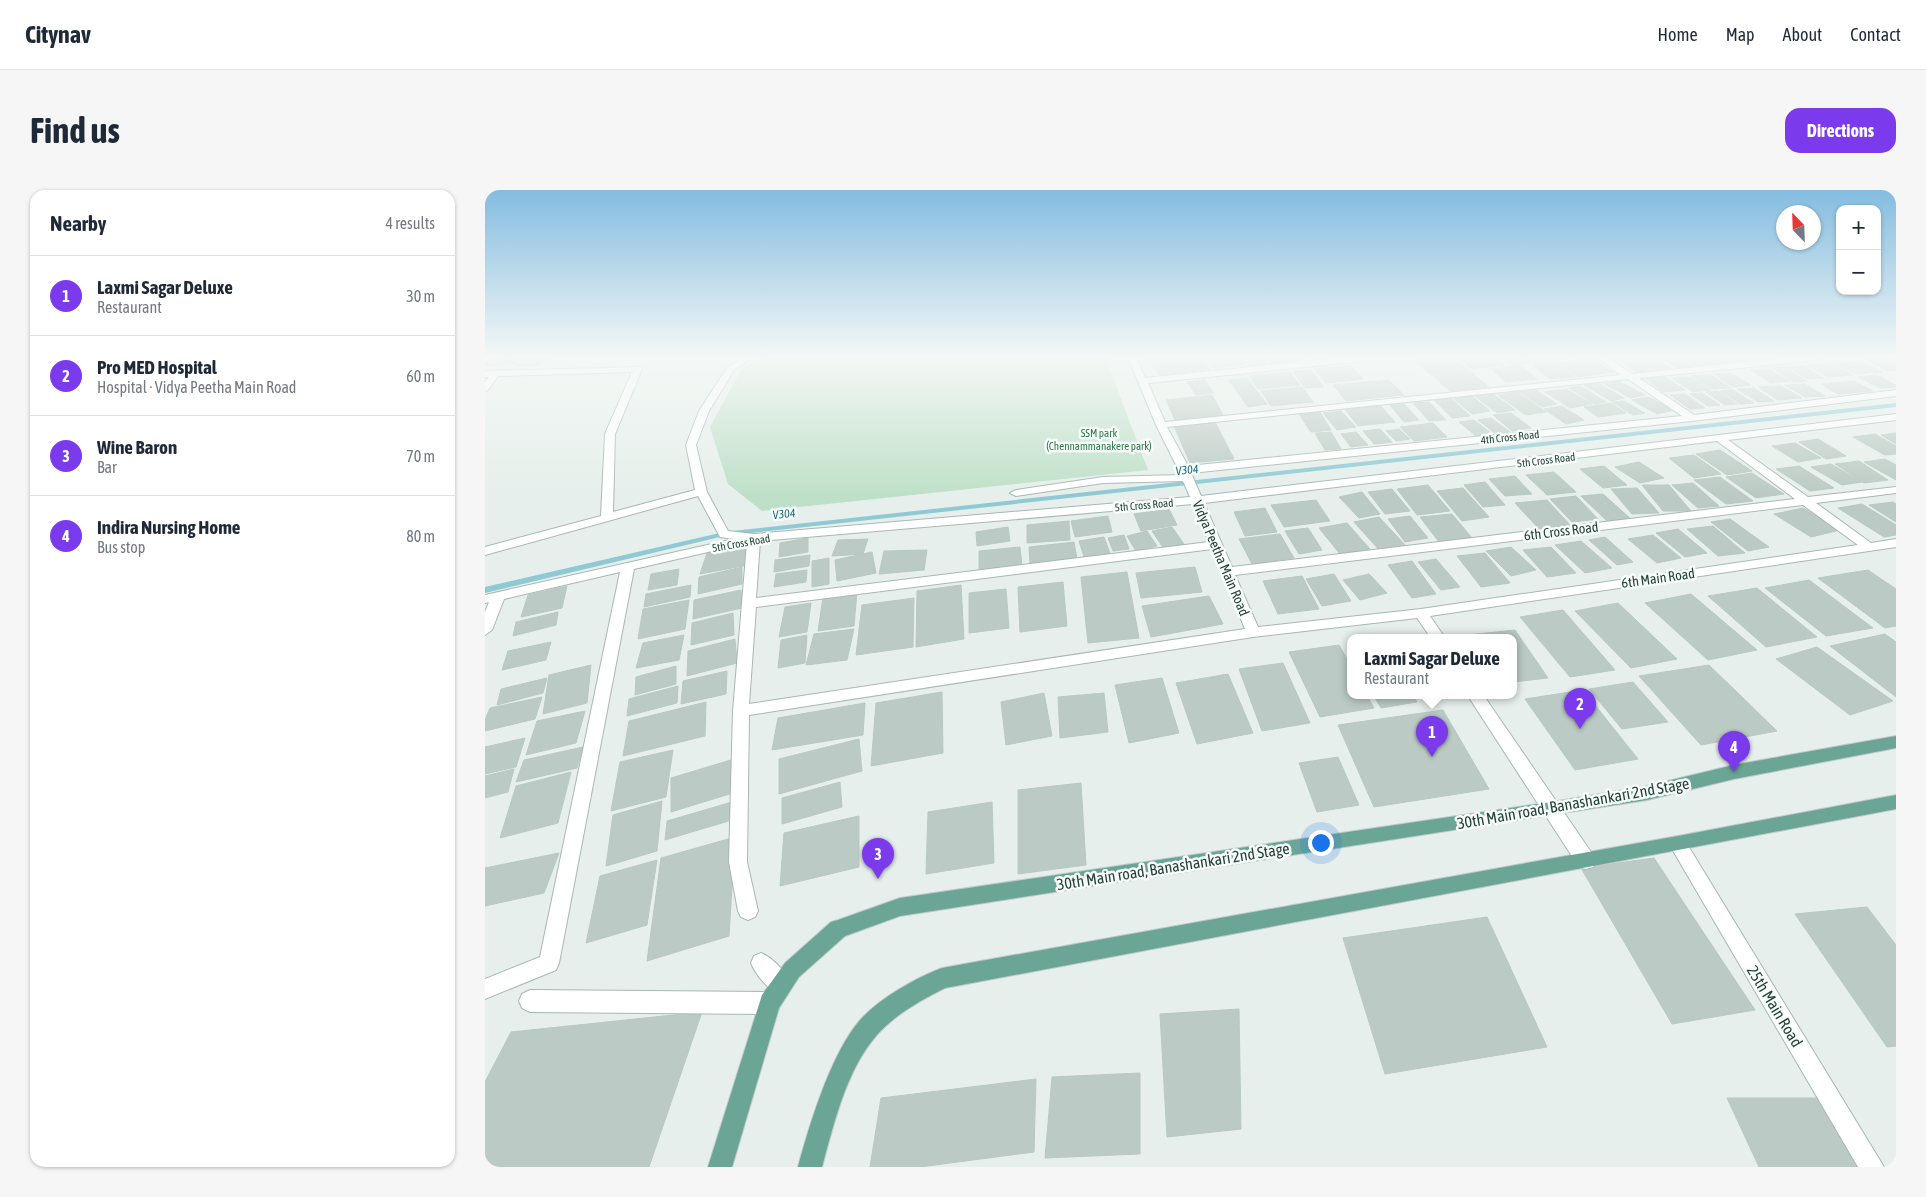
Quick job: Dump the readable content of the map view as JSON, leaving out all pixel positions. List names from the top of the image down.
{
  "streets": {
    "main road": ["30th Main road, Banashankari 2nd Stage"],
    "street": [
      "4th Cross Road",
      "5th Cross Road",
      "6th Cross Road",
      "Vidya Peetha Main Road",
      "6th Main Road",
      "25th Main Road"
    ]
  },
  "crossings": [
    ["4th Cross Road", "5th Cross Road"],
    ["4th Cross Road", "Vidya Peetha Main Road"],
    ["5th Cross Road", "Vidya Peetha Main Road"],
    ["6th Cross Road", "Vidya Peetha Main Road"],
    ["Vidya Peetha Main Road", "6th Main Road"]
  ],
  "water": ["V304"],
  "parks": ["SSM park (Chennammanakere park)"],
  "north": "top left",
  "page": {
    "header": "Citynav",
    "nav": [
      "Home",
      "Map",
      "About",
      "Contact"
    ],
    "buttons": "Directions",
    "title": "Find us",
    "heading": ["Nearby", "4 results"],
    "map_buttons": ["+", "−"],
    "list": [
      {
        "mark": "1",
        "name": "Laxmi Sagar Deluxe",
        "note": "Restaurant",
        "value": "30 m"
      },
      {
        "mark": "2",
        "name": "Pro MED Hospital",
        "note": "Hospital · Vidya Peetha Main Road",
        "value": "60 m"
      },
      {
        "mark": "3",
        "name": "Wine Baron",
        "note": "Bar",
        "value": "70 m"
      },
      {
        "mark": "4",
        "name": "Indira Nursing Home",
        "note": "Bus stop",
        "value": "80 m"
      }
    ],
    "popup": ["Laxmi Sagar Deluxe", "Restaurant"],
    "pins": [
      "2",
      "1",
      "4",
      "3"
    ]
  }
}
